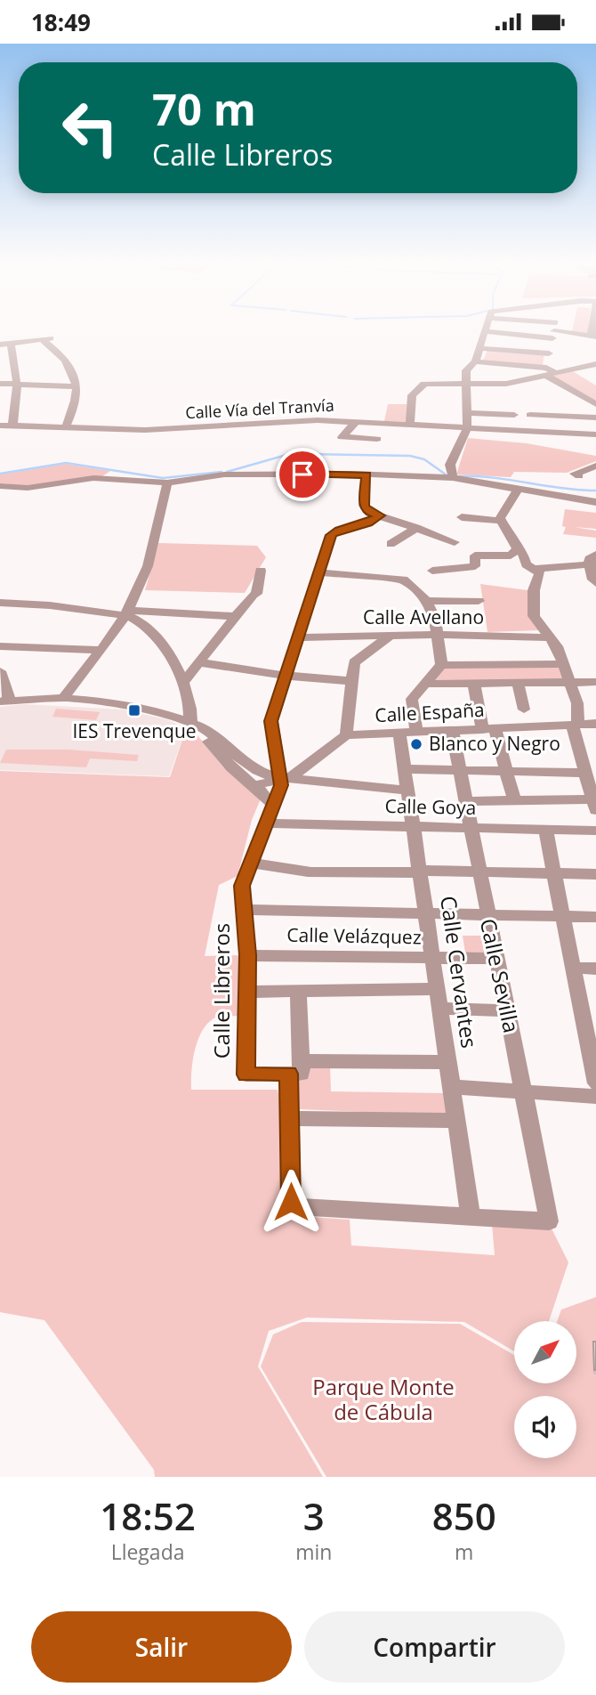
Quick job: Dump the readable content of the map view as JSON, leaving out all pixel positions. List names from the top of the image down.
{
  "streets": {
    "street": [
      "Calle Vía del Tranvía",
      "Calle Avellano",
      "Calle España",
      "Calle Goya",
      "Calle Velázquez",
      "Calle Cervantes",
      "Calle Sevilla",
      "Calle Libreros"
    ]
  },
  "crossings": [
    ["Calle Avellano", "Calle Libreros"],
    ["Calle España", "Calle Cervantes"],
    ["Calle España", "Calle Sevilla"],
    ["Calle Goya", "Calle Cervantes"],
    ["Calle Goya", "Calle Sevilla"],
    ["Calle Goya", "Calle Libreros"],
    ["Calle Velázquez", "Calle Cervantes"],
    ["Calle Velázquez", "Calle Sevilla"],
    ["Calle Velázquez", "Calle Libreros"],
    ["Calle Cervantes", "Calle Sevilla"]
  ],
  "parks": ["Parque Monte de Cábula"],
  "places": {
    "transit": ["IES Trevenque"],
    "other": ["Blanco y Negro"]
  },
  "north": "top right",
  "page": {
    "status": "18:49",
    "turn": ["70 m", "Calle Libreros"],
    "eta": [
      "18:52",
      "Llegada",
      "3",
      "min",
      "850",
      "m"
    ],
    "buttons": ["Salir", "Compartir"]
  }
}
